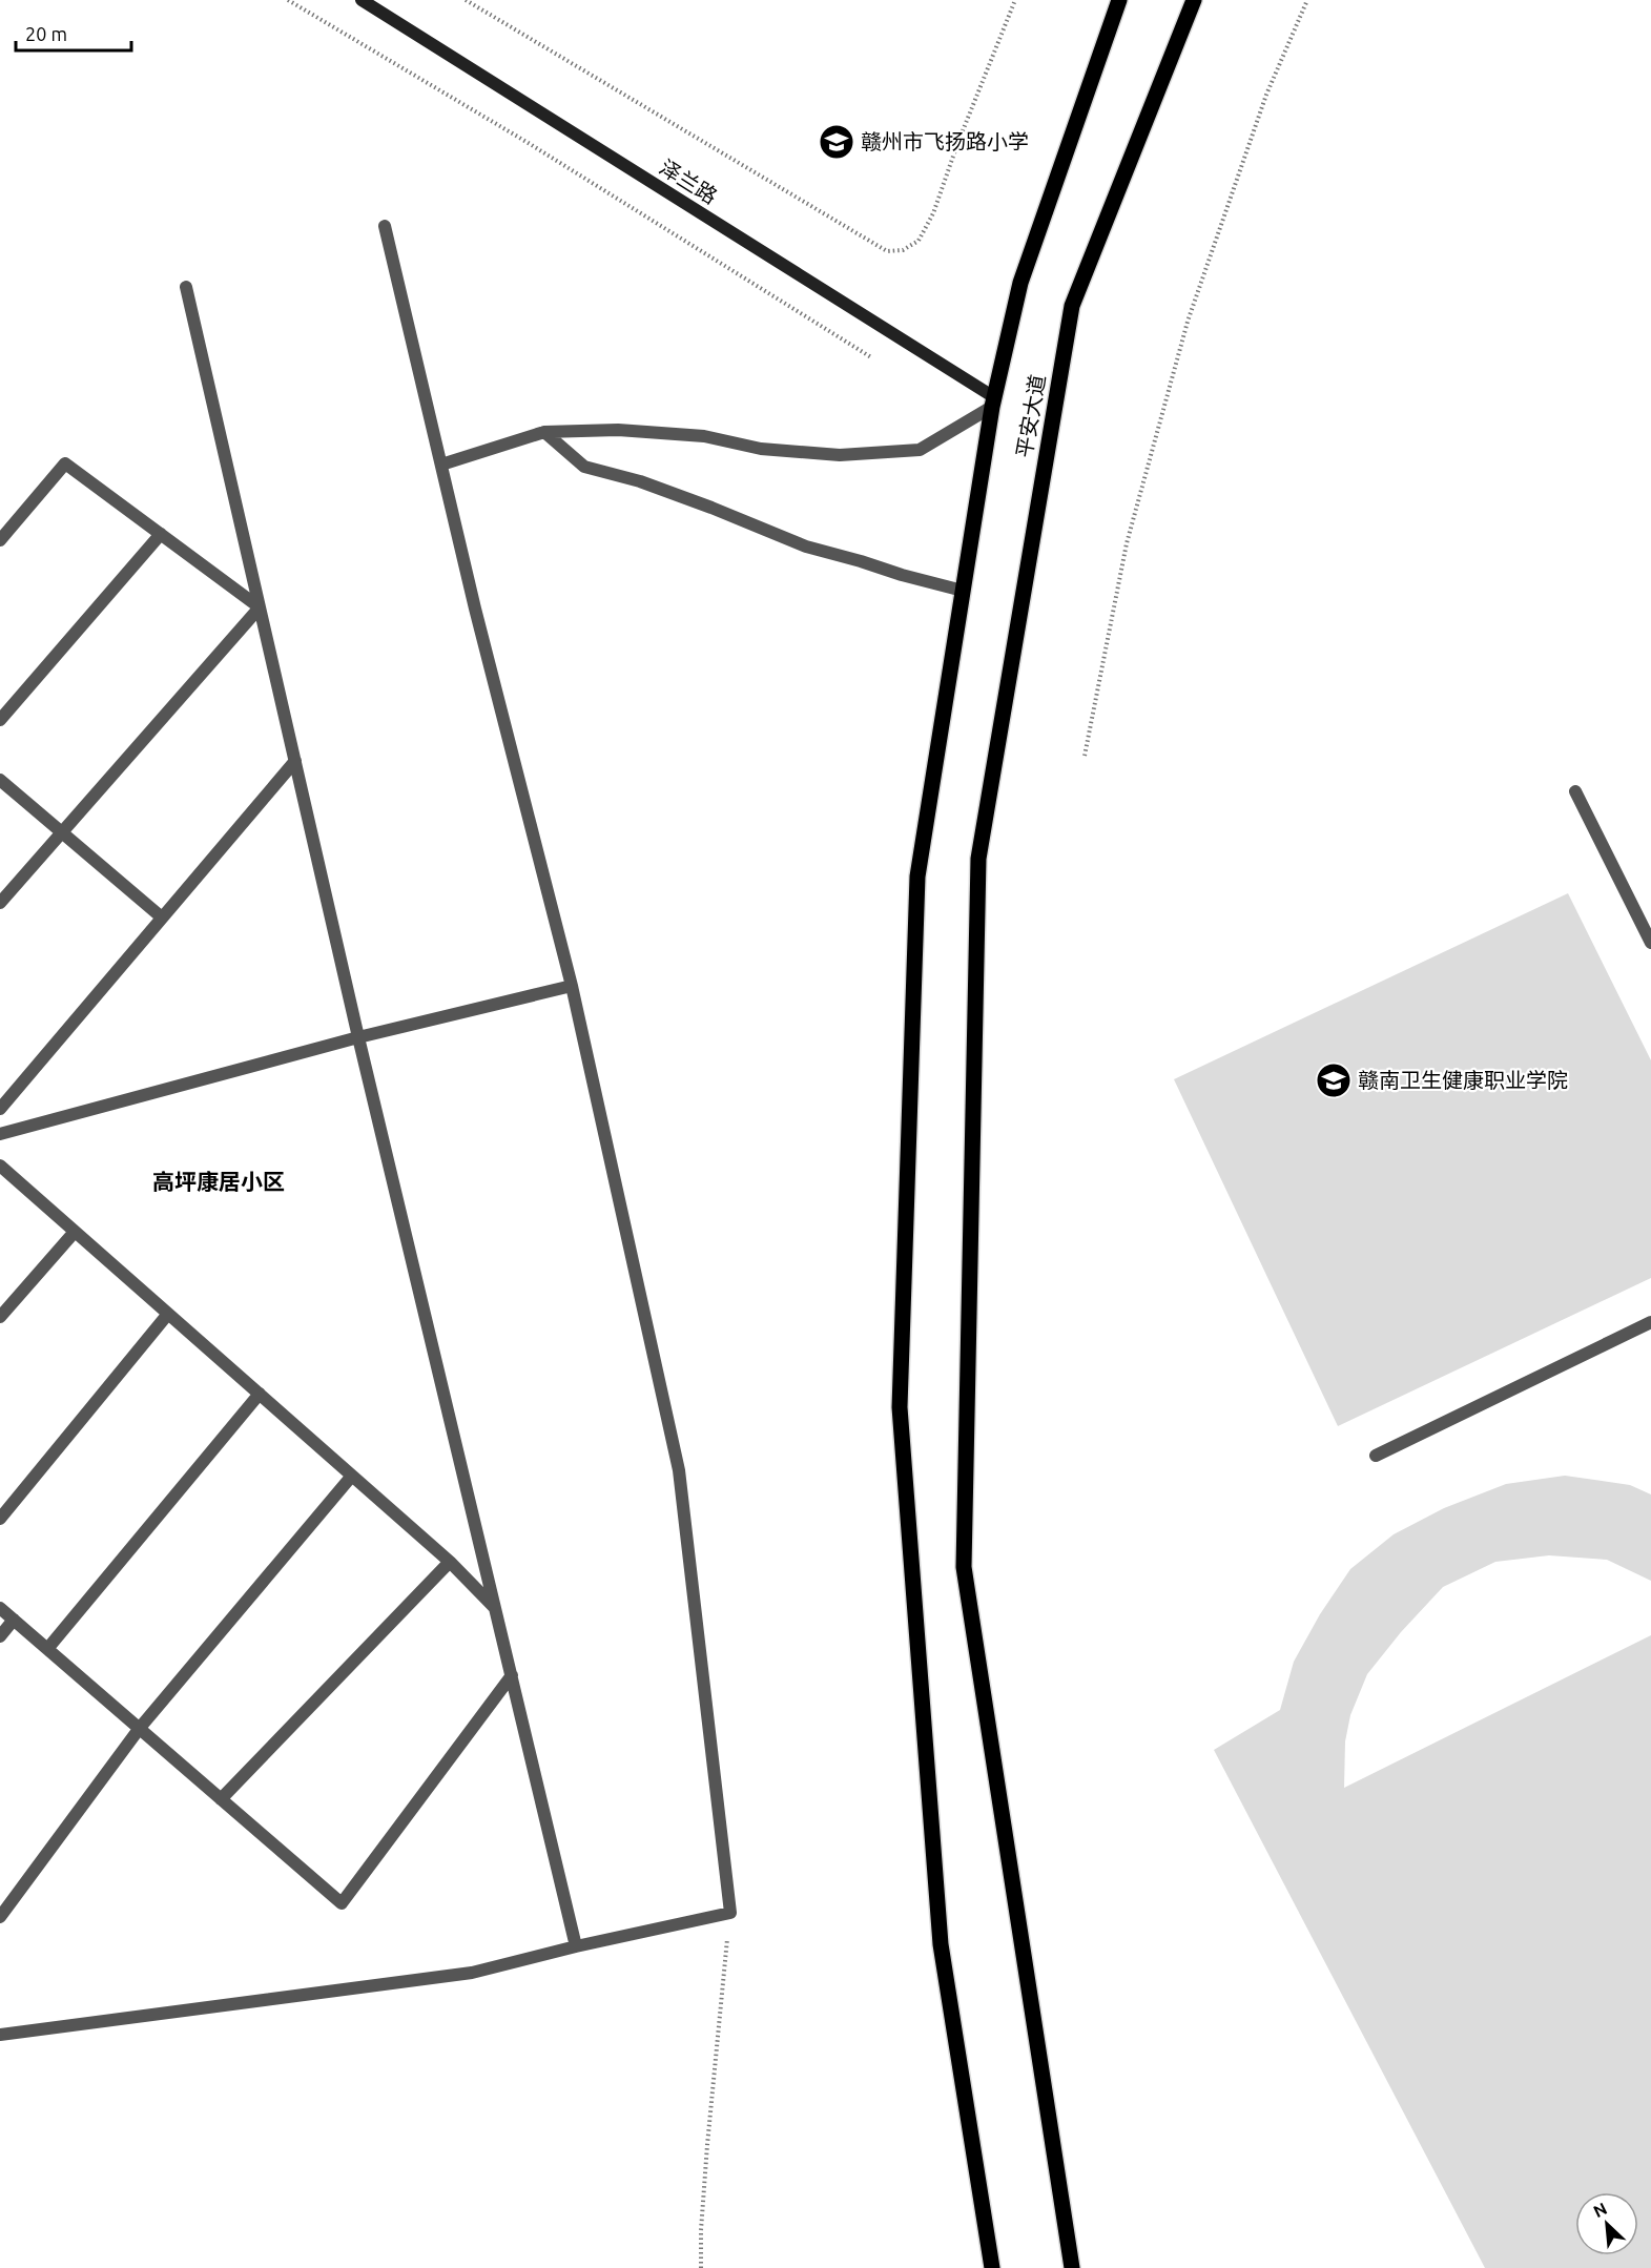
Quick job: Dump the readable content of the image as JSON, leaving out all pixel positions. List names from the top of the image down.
{
  "streets": {
    "main road": ["平安大道"],
    "street": ["泽兰路"]
  },
  "districts": ["高坪康居小区"],
  "places": {
    "school or university": ["赣州市飞扬路小学", "赣南卫生健康职业学院"]
  },
  "scale_bar": "20 m",
  "north": "top left"
}
